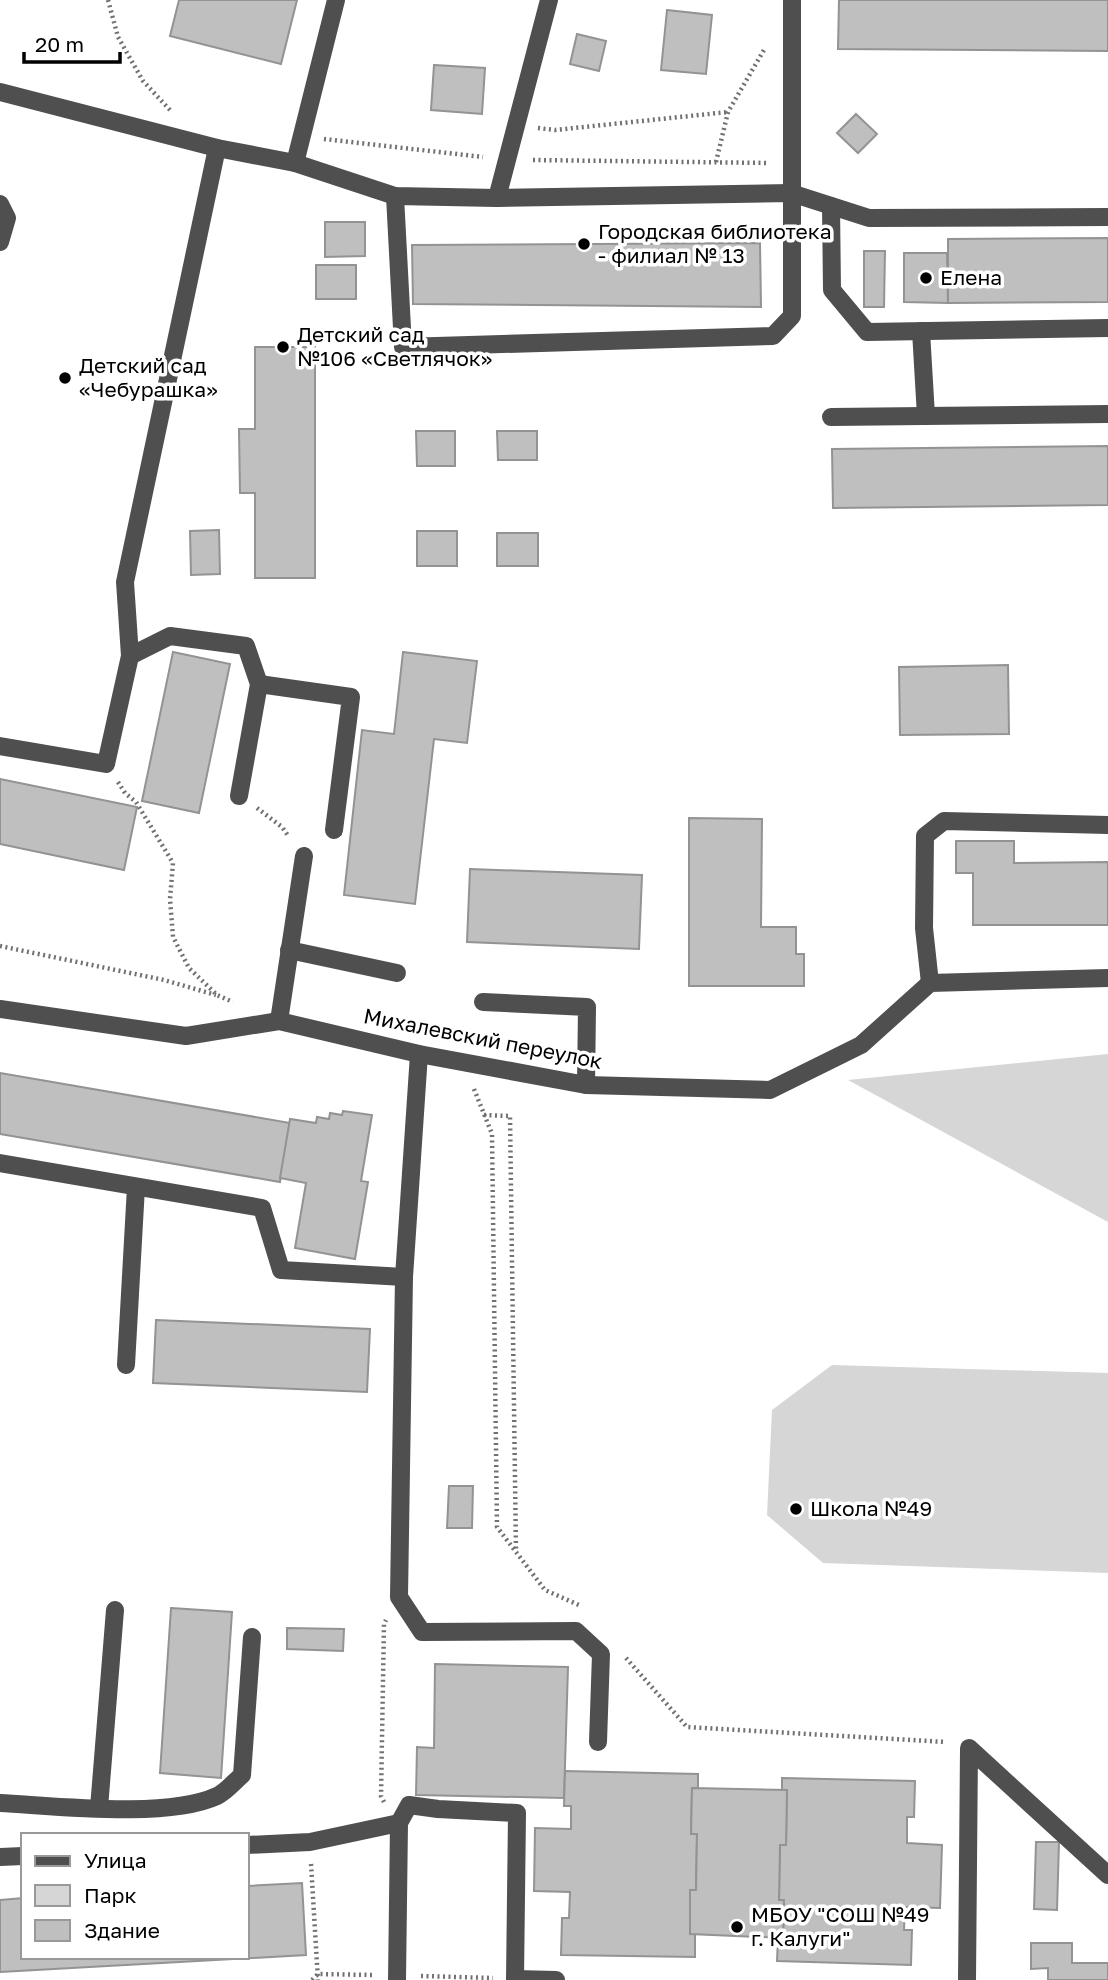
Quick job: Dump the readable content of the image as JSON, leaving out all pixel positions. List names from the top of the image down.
{
  "streets": {
    "street": ["Михалевский переулок"]
  },
  "places": [
    "Городская библиотека - филиал № 13",
    "Елена",
    "Детский сад №106 «Светлячок»",
    "Детский сад «Чебурашка»",
    "Школа №49",
    "МБОУ \"СОШ №49 г. Калуги\""
  ],
  "legend": ["Улица", "Парк", "Здание"],
  "scale_bar": "20 m"
}
